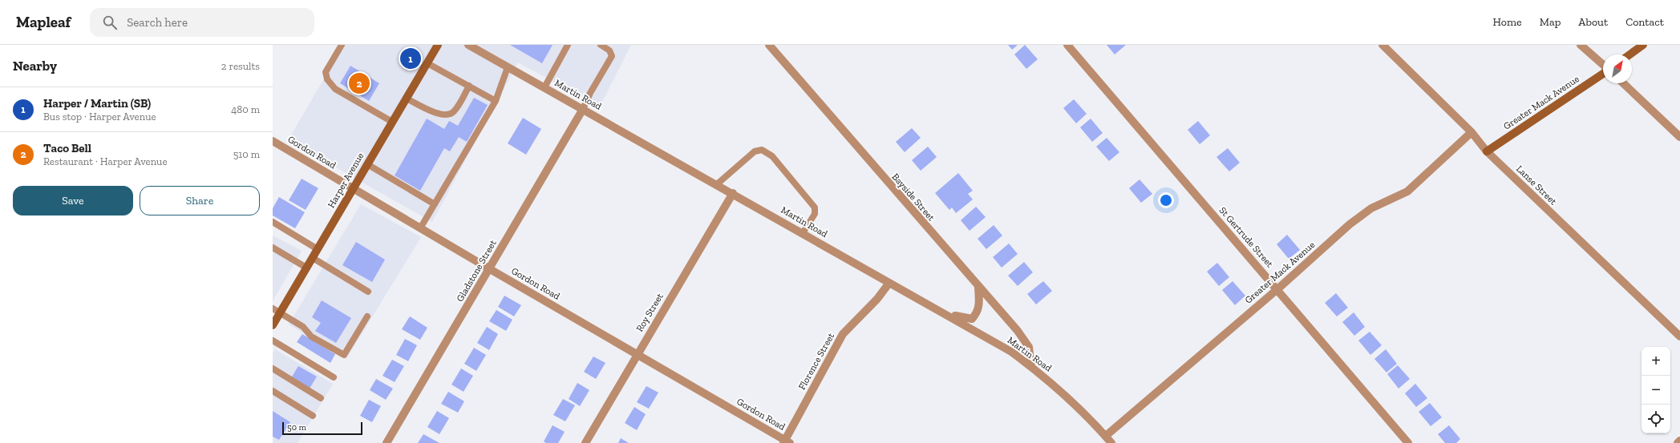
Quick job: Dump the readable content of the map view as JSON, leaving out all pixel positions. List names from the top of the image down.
{
  "streets": {
    "main road": ["Greater Mack Avenue", "Harper Avenue"],
    "street": [
      "Martin Road",
      "Gordon Road",
      "Lanse Street",
      "Bayside Street",
      "St Gertrude Street",
      "Gladstone Street",
      "Roy Street",
      "Florence Street"
    ]
  },
  "crossings": [
    ["Martin Road", "Greater Mack Avenue"],
    ["Martin Road", "Bayside Street"],
    ["Martin Road", "Gladstone Street"],
    ["Martin Road", "Roy Street"],
    ["Martin Road", "Florence Street"],
    ["Greater Mack Avenue", "Lanse Street"],
    ["Greater Mack Avenue", "St Gertrude Street"],
    ["Gordon Road", "Harper Avenue"],
    ["Gordon Road", "Gladstone Street"],
    ["Gordon Road", "Roy Street"],
    ["Gordon Road", "Florence Street"]
  ],
  "scale_bar": "50 m",
  "north": "top right",
  "page": {
    "header": "Mapleaf",
    "search": "Search here",
    "nav": [
      "Home",
      "Map",
      "About",
      "Contact"
    ],
    "heading": ["Nearby", "2 results"],
    "pins": ["1", "2"],
    "list": [
      {
        "mark": "1",
        "name": "Harper / Martin (SB)",
        "note": "Bus stop · Harper Avenue",
        "value": "480 m"
      },
      {
        "mark": "2",
        "name": "Taco Bell",
        "note": "Restaurant · Harper Avenue",
        "value": "510 m"
      }
    ],
    "buttons": ["Save", "Share"],
    "map_buttons": ["+", "−"],
    "scale": "50 m"
  }
}
